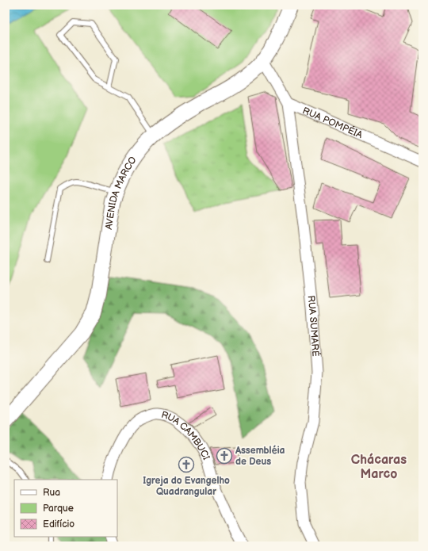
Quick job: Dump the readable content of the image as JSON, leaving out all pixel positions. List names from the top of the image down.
{
  "streets": {
    "main road": ["AVENIDA MARCO"],
    "street": ["RUA POMPÉIA", "RUA SUMARÉ", "RUA CAMBUCI"]
  },
  "crossings": [
    ["RUA POMPÉIA", "RUA SUMARÉ"]
  ],
  "districts": ["Chácaras Marco"],
  "places": {
    "church": ["Assembléia de Deus", "Igreja do Evangelho Quadrangular"]
  },
  "legend": ["Rua", "Parque", "Edifício"]
}
